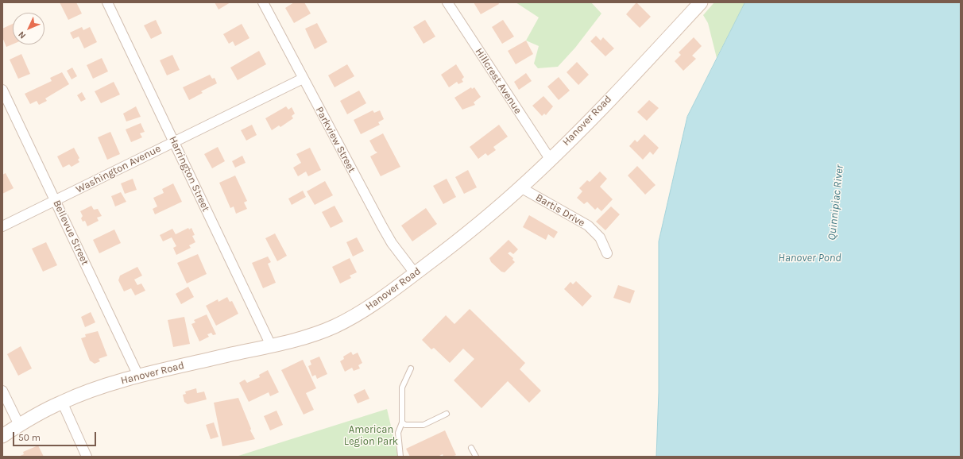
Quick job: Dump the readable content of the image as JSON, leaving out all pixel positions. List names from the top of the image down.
{
  "streets": {
    "main road": ["Hanover Road"],
    "street": [
      "Hillcrest Avenue",
      "Parkview Street",
      "Washington Avenue",
      "Harrington Street",
      "Bartis Drive",
      "Bellevue Street"
    ]
  },
  "crossings": [
    ["Hillcrest Avenue", "Hanover Road"],
    ["Hanover Road", "Parkview Street"],
    ["Hanover Road", "Harrington Street"],
    ["Hanover Road", "Bartis Drive"],
    ["Hanover Road", "Bellevue Street"],
    ["Parkview Street", "Washington Avenue"],
    ["Washington Avenue", "Harrington Street"],
    ["Washington Avenue", "Bellevue Street"]
  ],
  "water": ["Quinnipiac River", "Hanover Pond"],
  "parks": ["American Legion Park"],
  "scale_bar": "50 m",
  "north": "bottom left"
}
